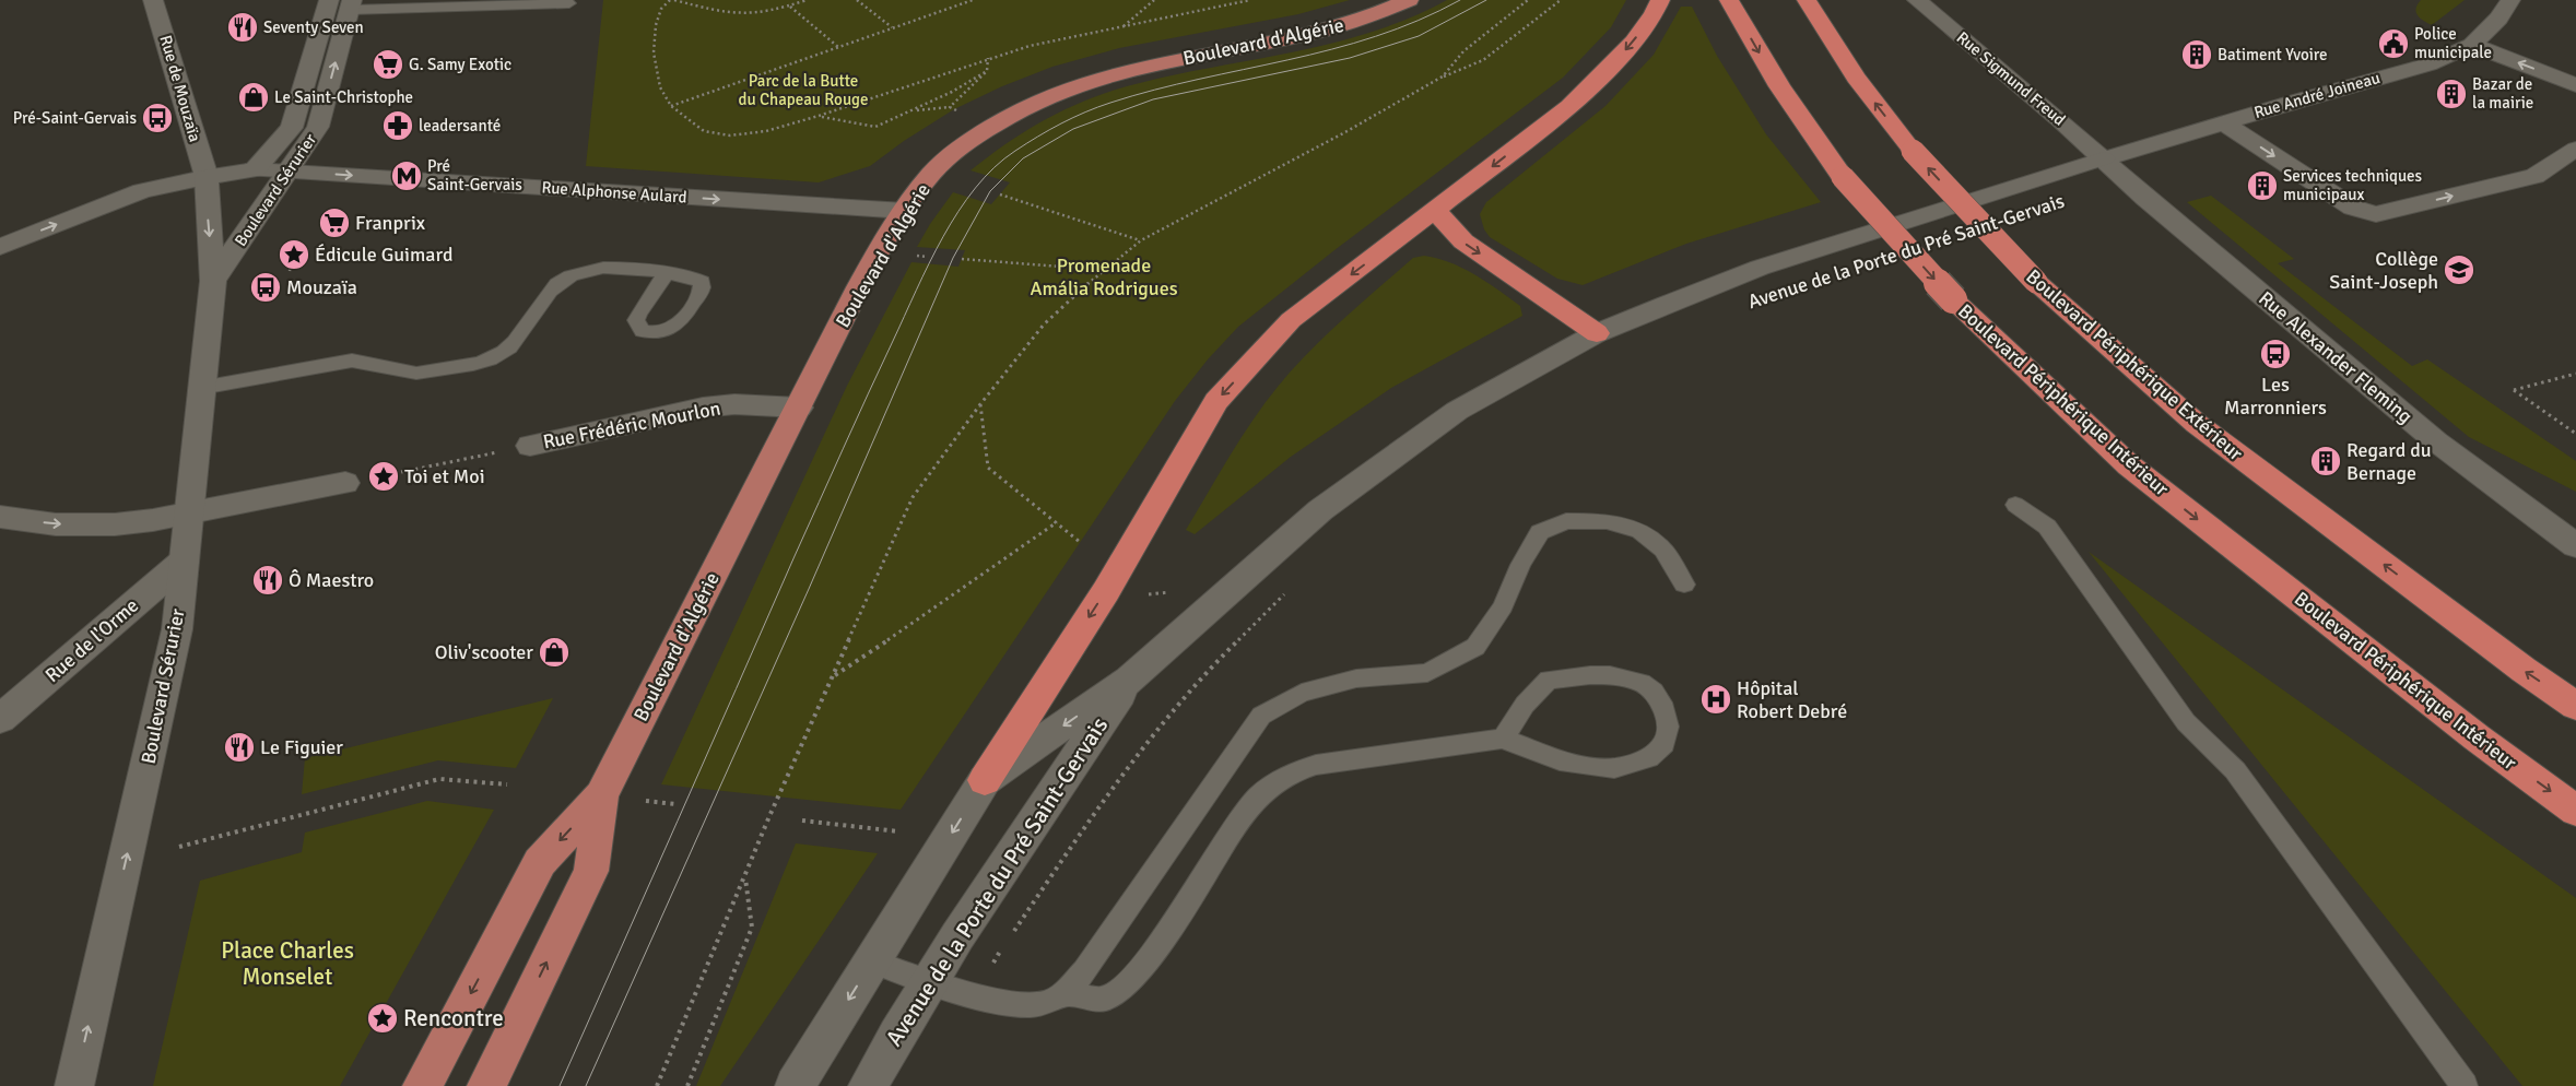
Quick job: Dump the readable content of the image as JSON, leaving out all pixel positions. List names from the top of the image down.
{
  "streets": {
    "highway": ["Boulevard Périphérique Extérieur", "Boulevard Périphérique Intérieur"],
    "main road": ["Boulevard d'Algérie"],
    "street": [
      "Rue Sigmund Freud",
      "Rue de Mouzaïa",
      "Rue André Joineau",
      "Boulevard Sérurier",
      "Rue Alphonse Aulard",
      "Avenue de la Porte du Pré Saint-Gervais",
      "Rue Alexander Fleming",
      "Rue Frédéric Mourlon",
      "Rue de l'Orme"
    ]
  },
  "crossings": [
    ["Boulevard d'Algérie", "Rue Alphonse Aulard"],
    ["Boulevard d'Algérie", "Rue Frédéric Mourlon"],
    ["Rue Sigmund Freud", "Rue André Joineau"],
    ["Rue Sigmund Freud", "Avenue de la Porte du Pré Saint-Gervais"],
    ["Rue Sigmund Freud", "Rue Alexander Fleming"],
    ["Rue de Mouzaïa", "Boulevard Sérurier"],
    ["Rue de Mouzaïa", "Rue Alphonse Aulard"],
    ["Rue André Joineau", "Avenue de la Porte du Pré Saint-Gervais"],
    ["Rue André Joineau", "Rue Alexander Fleming"],
    ["Boulevard Sérurier", "Rue Alphonse Aulard"],
    ["Boulevard Sérurier", "Rue de l'Orme"],
    ["Avenue de la Porte du Pré Saint-Gervais", "Rue Alexander Fleming"]
  ],
  "one_way": ["Rue Alphonse Aulard", "Boulevard Périphérique Extérieur", "Boulevard Périphérique Intérieur"],
  "parks": ["Parc de la Butte du Chapeau Rouge", "Promenade Amália Rodrigues", "Place Charles Monselet"],
  "places": {
    "restaurant": ["Seventy Seven", "Ô Maestro", "Le Figuier"],
    "public building": ["Police municipale"],
    "building": [
      "Batiment Yvoire",
      "Bazar de la mairie",
      "Services techniques municipaux",
      "Regard du Bernage"
    ],
    "supermarket": ["G. Samy Exotic", "Franprix"],
    "shop": ["Le Saint-Christophe", "Oliv'scooter"],
    "bus stop": ["Pré-Saint-Gervais", "Mouzaïa", "Les Marronniers"],
    "pharmacy": ["leadersanté"],
    "metro station": ["Pré Saint-Gervais"],
    "place": ["Édicule Guimard", "Toi et Moi", "Rencontre"],
    "school or university": ["Collège Saint-Joseph"],
    "hospital": ["Hôpital Robert Debré"]
  }
}
